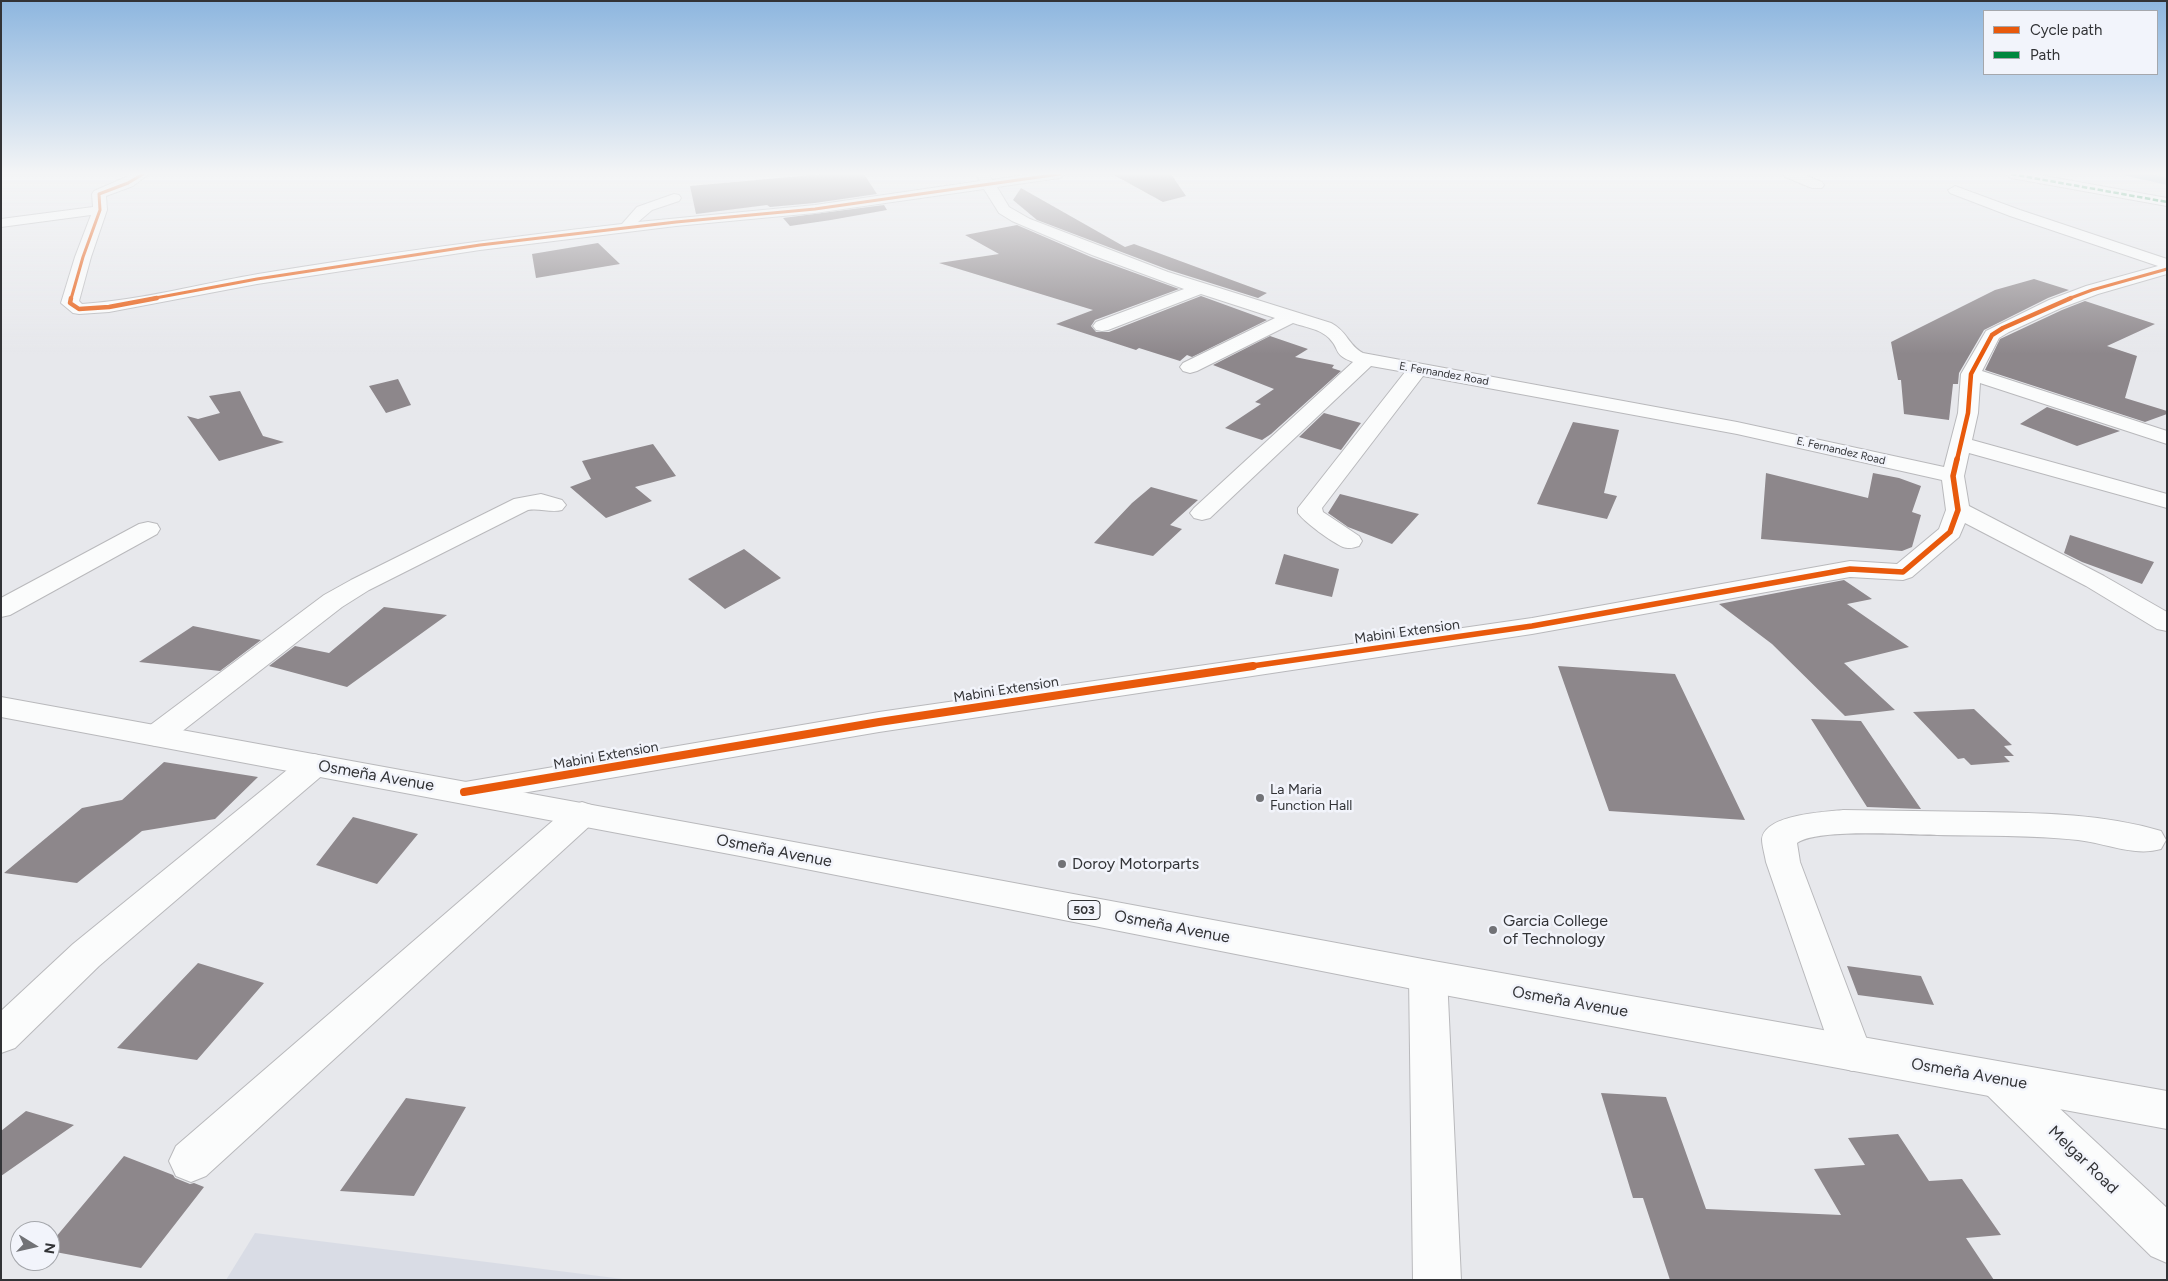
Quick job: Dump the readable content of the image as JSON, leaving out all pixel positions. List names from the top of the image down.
{
  "streets": {
    "street": [
      "E. Fernandez Road",
      "Mabini Extension",
      "Osmeña Avenue",
      "503",
      "Melgar Road"
    ]
  },
  "crossings": [
    ["Mabini Extension", "Osmeña Avenue"],
    ["Osmeña Avenue", "Melgar Road"]
  ],
  "places": ["La Maria Function Hall", "Doroy Motorparts", "Garcia College of Technology"],
  "legend": ["Cycle path", "Path"],
  "north": "right"
}
